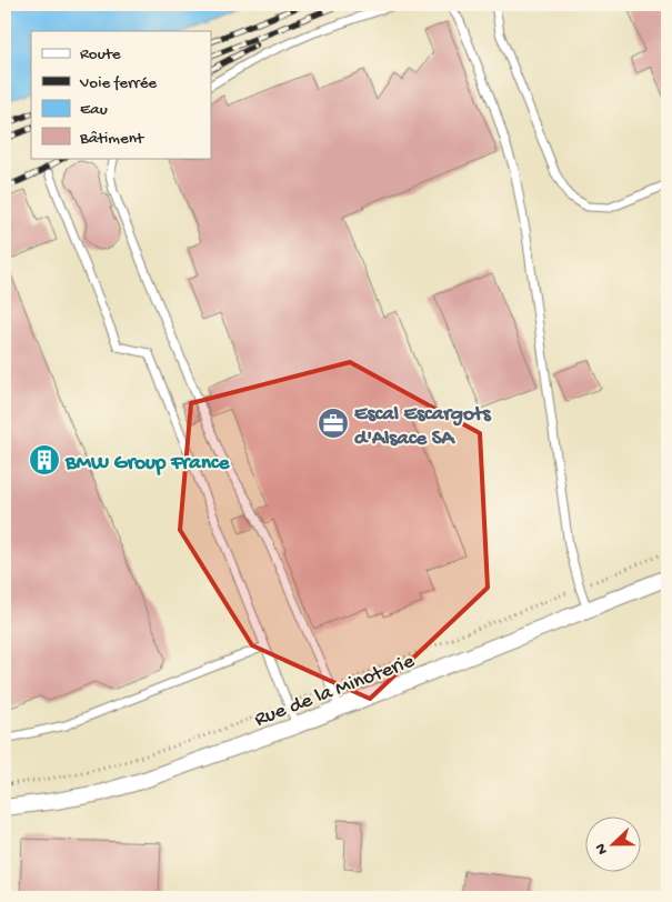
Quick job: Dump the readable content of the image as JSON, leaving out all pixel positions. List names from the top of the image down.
{
  "streets": {
    "street": ["Rue de la Minoterie"]
  },
  "places": {
    "office": ["Escal Escargots d'Alsace SA"],
    "building": ["BMW Group France"]
  },
  "legend": [
    "Route",
    "Voie ferrée",
    "Eau",
    "Bâtiment"
  ],
  "north": "left"
}
